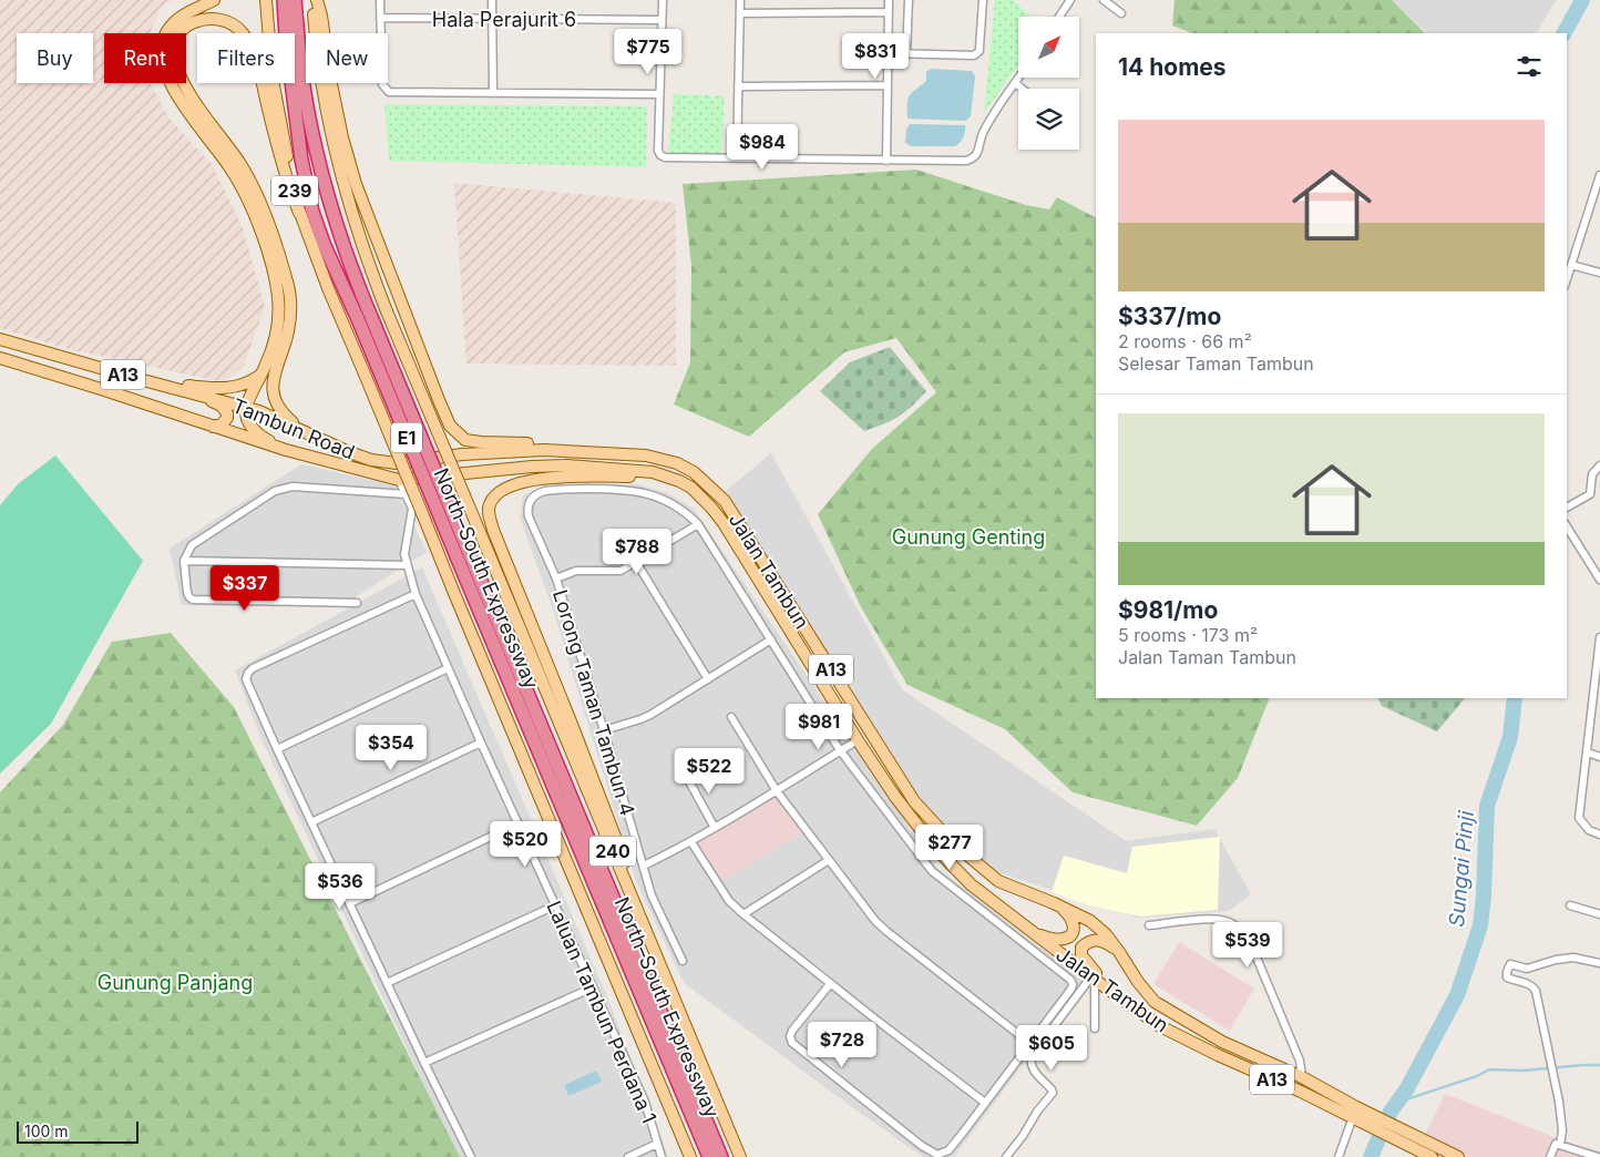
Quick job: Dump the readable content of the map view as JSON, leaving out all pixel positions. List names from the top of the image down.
{
  "streets": {
    "highway": ["E1", "North–South Expressway"],
    "main road": [
      "239",
      "A13",
      "Tambun Road",
      "Jalan Tambun",
      "240"
    ],
    "street": ["Hala Perajurit 6", "Lorong Taman Tambun 4", "Laluan Tambun Perdana 1"]
  },
  "crossings": [
    ["A13", "Tambun Road"],
    ["A13", "Jalan Tambun"],
    ["Tambun Road", "Jalan Tambun"],
    ["Tambun Road", "Laluan Tambun Perdana 1"]
  ],
  "water": ["Sungai Pinji"],
  "parks": ["Gunung Genting", "Gunung Panjang"],
  "scale_bar": "100 m",
  "north": "top right",
  "page": {
    "price": [
      "$775",
      "$831",
      "$984",
      "$788",
      "$337",
      "$981",
      "$354",
      "$522",
      "$520",
      "$277",
      "$536",
      "$539",
      "$728",
      "$605"
    ],
    "chip": [
      "Buy",
      "Rent",
      "Filters",
      "New"
    ],
    "heading": "14 homes",
    "list": [
      {
        "name": "$337/mo",
        "note": "2 rooms · 66 m² · Selesar Taman Tambun"
      },
      {
        "name": "$981/mo",
        "note": "5 rooms · 173 m² · Jalan Taman Tambun"
      }
    ],
    "scale": "100 m"
  }
}
